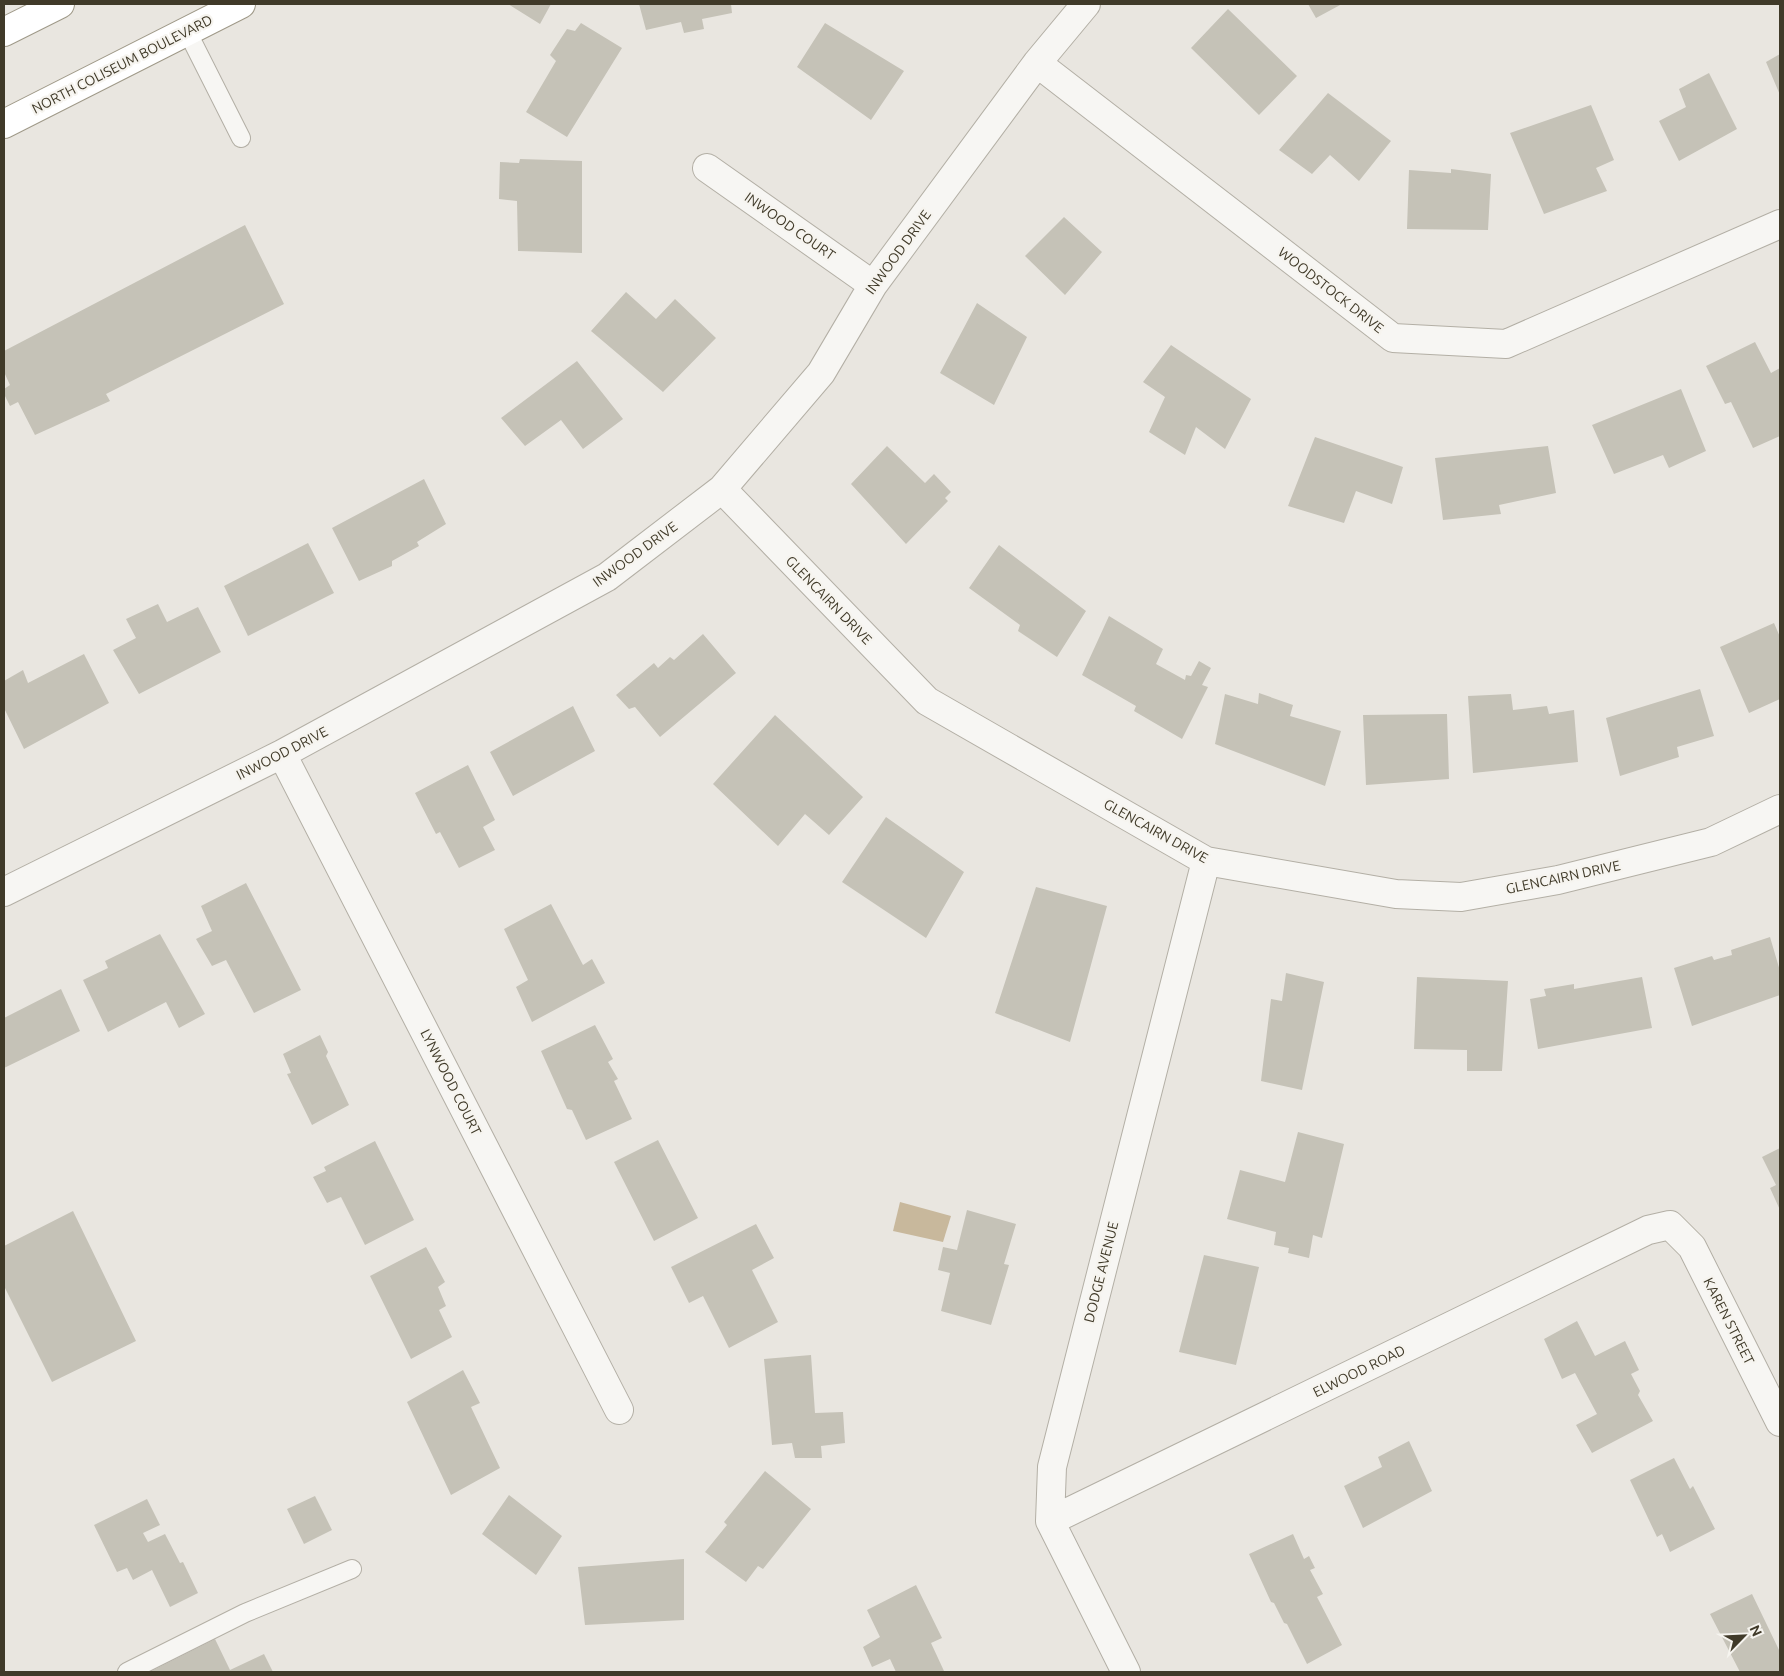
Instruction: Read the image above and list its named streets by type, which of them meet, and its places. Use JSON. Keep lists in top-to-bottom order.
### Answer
{
  "streets": {
    "highway": ["NORTH COLISEUM BOULEVARD"],
    "street": [
      "INWOOD COURT",
      "INWOOD DRIVE",
      "WOODSTOCK DRIVE",
      "GLENCAIRN DRIVE",
      "LYNWOOD COURT",
      "DODGE AVENUE",
      "KAREN STREET",
      "ELWOOD ROAD"
    ]
  },
  "crossings": [
    ["INWOOD COURT", "INWOOD DRIVE"],
    ["INWOOD DRIVE", "WOODSTOCK DRIVE"],
    ["INWOOD DRIVE", "GLENCAIRN DRIVE"],
    ["INWOOD DRIVE", "LYNWOOD COURT"],
    ["GLENCAIRN DRIVE", "DODGE AVENUE"],
    ["DODGE AVENUE", "ELWOOD ROAD"],
    ["KAREN STREET", "ELWOOD ROAD"]
  ],
  "north": "top right"
}
